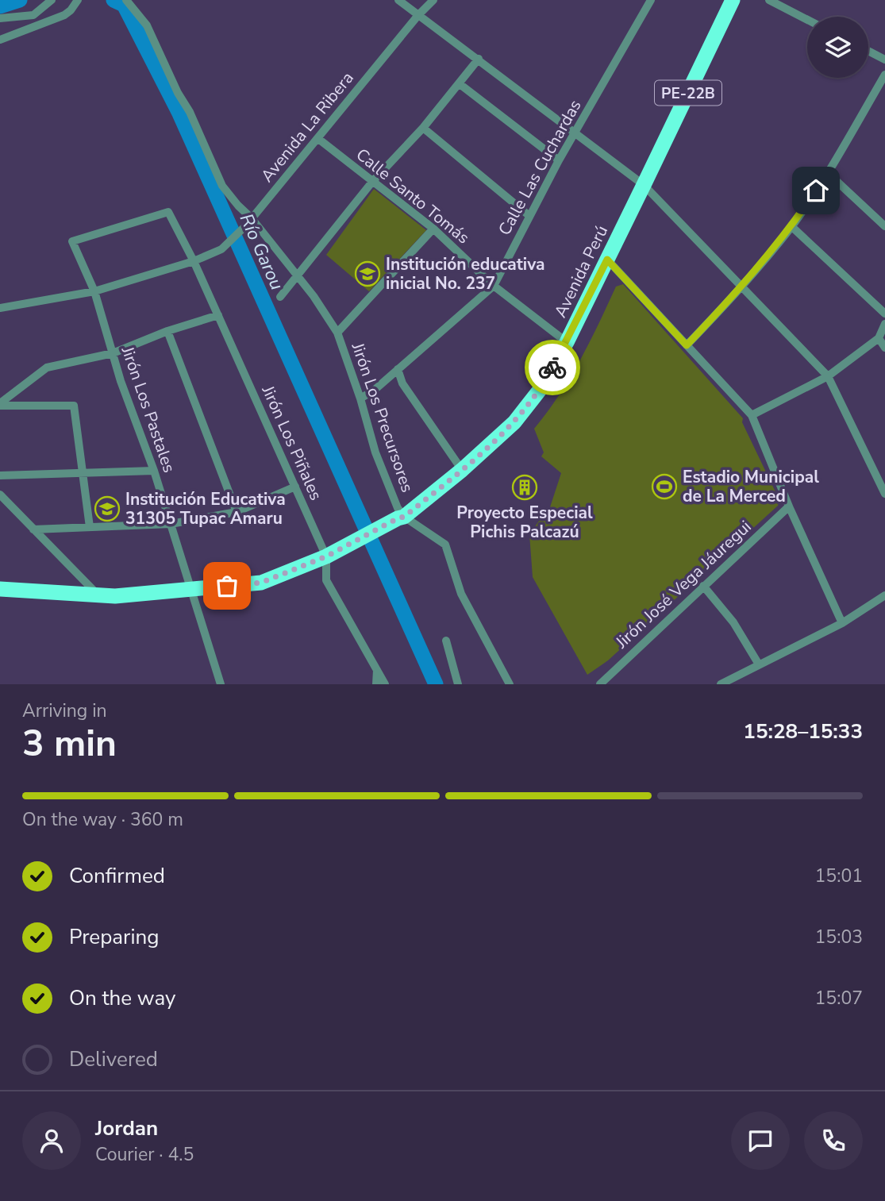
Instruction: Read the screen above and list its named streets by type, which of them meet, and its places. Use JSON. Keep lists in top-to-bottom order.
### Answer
{
  "streets": {
    "highway": ["PE-22B", "Avenida Perú"],
    "street": [
      "Avenida La Ribera",
      "Calle Las Cuchardas",
      "Calle Santo Tomás",
      "Jirón Los Pastales",
      "Jirón Los Precursores",
      "Jirón Los Piñales",
      "Jirón José Vega Jáuregui"
    ]
  },
  "crossings": [
    ["PE-22B", "Avenida Perú"],
    ["PE-22B", "Jirón Los Pastales"],
    ["PE-22B", "Jirón Los Piñales"],
    ["Avenida La Ribera", "Calle Santo Tomás"],
    ["Avenida La Ribera", "Jirón Los Pastales"],
    ["Avenida La Ribera", "Jirón Los Precursores"],
    ["Avenida La Ribera", "Jirón Los Piñales"],
    ["Calle Las Cuchardas", "Calle Santo Tomás"],
    ["Calle Las Cuchardas", "Jirón Los Precursores"],
    ["Calle Santo Tomás", "Avenida Perú"],
    ["Avenida Perú", "Jirón Los Precursores"],
    ["Avenida Perú", "Jirón Los Piñales"],
    ["Jirón Los Pastales", "Jirón Los Piñales"]
  ],
  "water": ["Río Garou"],
  "places": {
    "school or university": ["Institución educativa inicial No. 237", "Institución Educativa 31305 Tupac Amaru"],
    "sports": ["Estadio Municipal de La Merced"],
    "building": ["Proyecto Especial Pichis Palcazú"]
  },
  "page": {
    "heading": ["3 min", "Arriving in", "15:28–15:33"],
    "panel": ["Jordan", "Courier · 4.5"],
    "bar": "On the way · 360 m",
    "list": [
      ["Confirmed", "15:01"],
      ["Preparing", "15:03"],
      ["On the way", "15:07"],
      "Delivered"
    ]
  }
}
